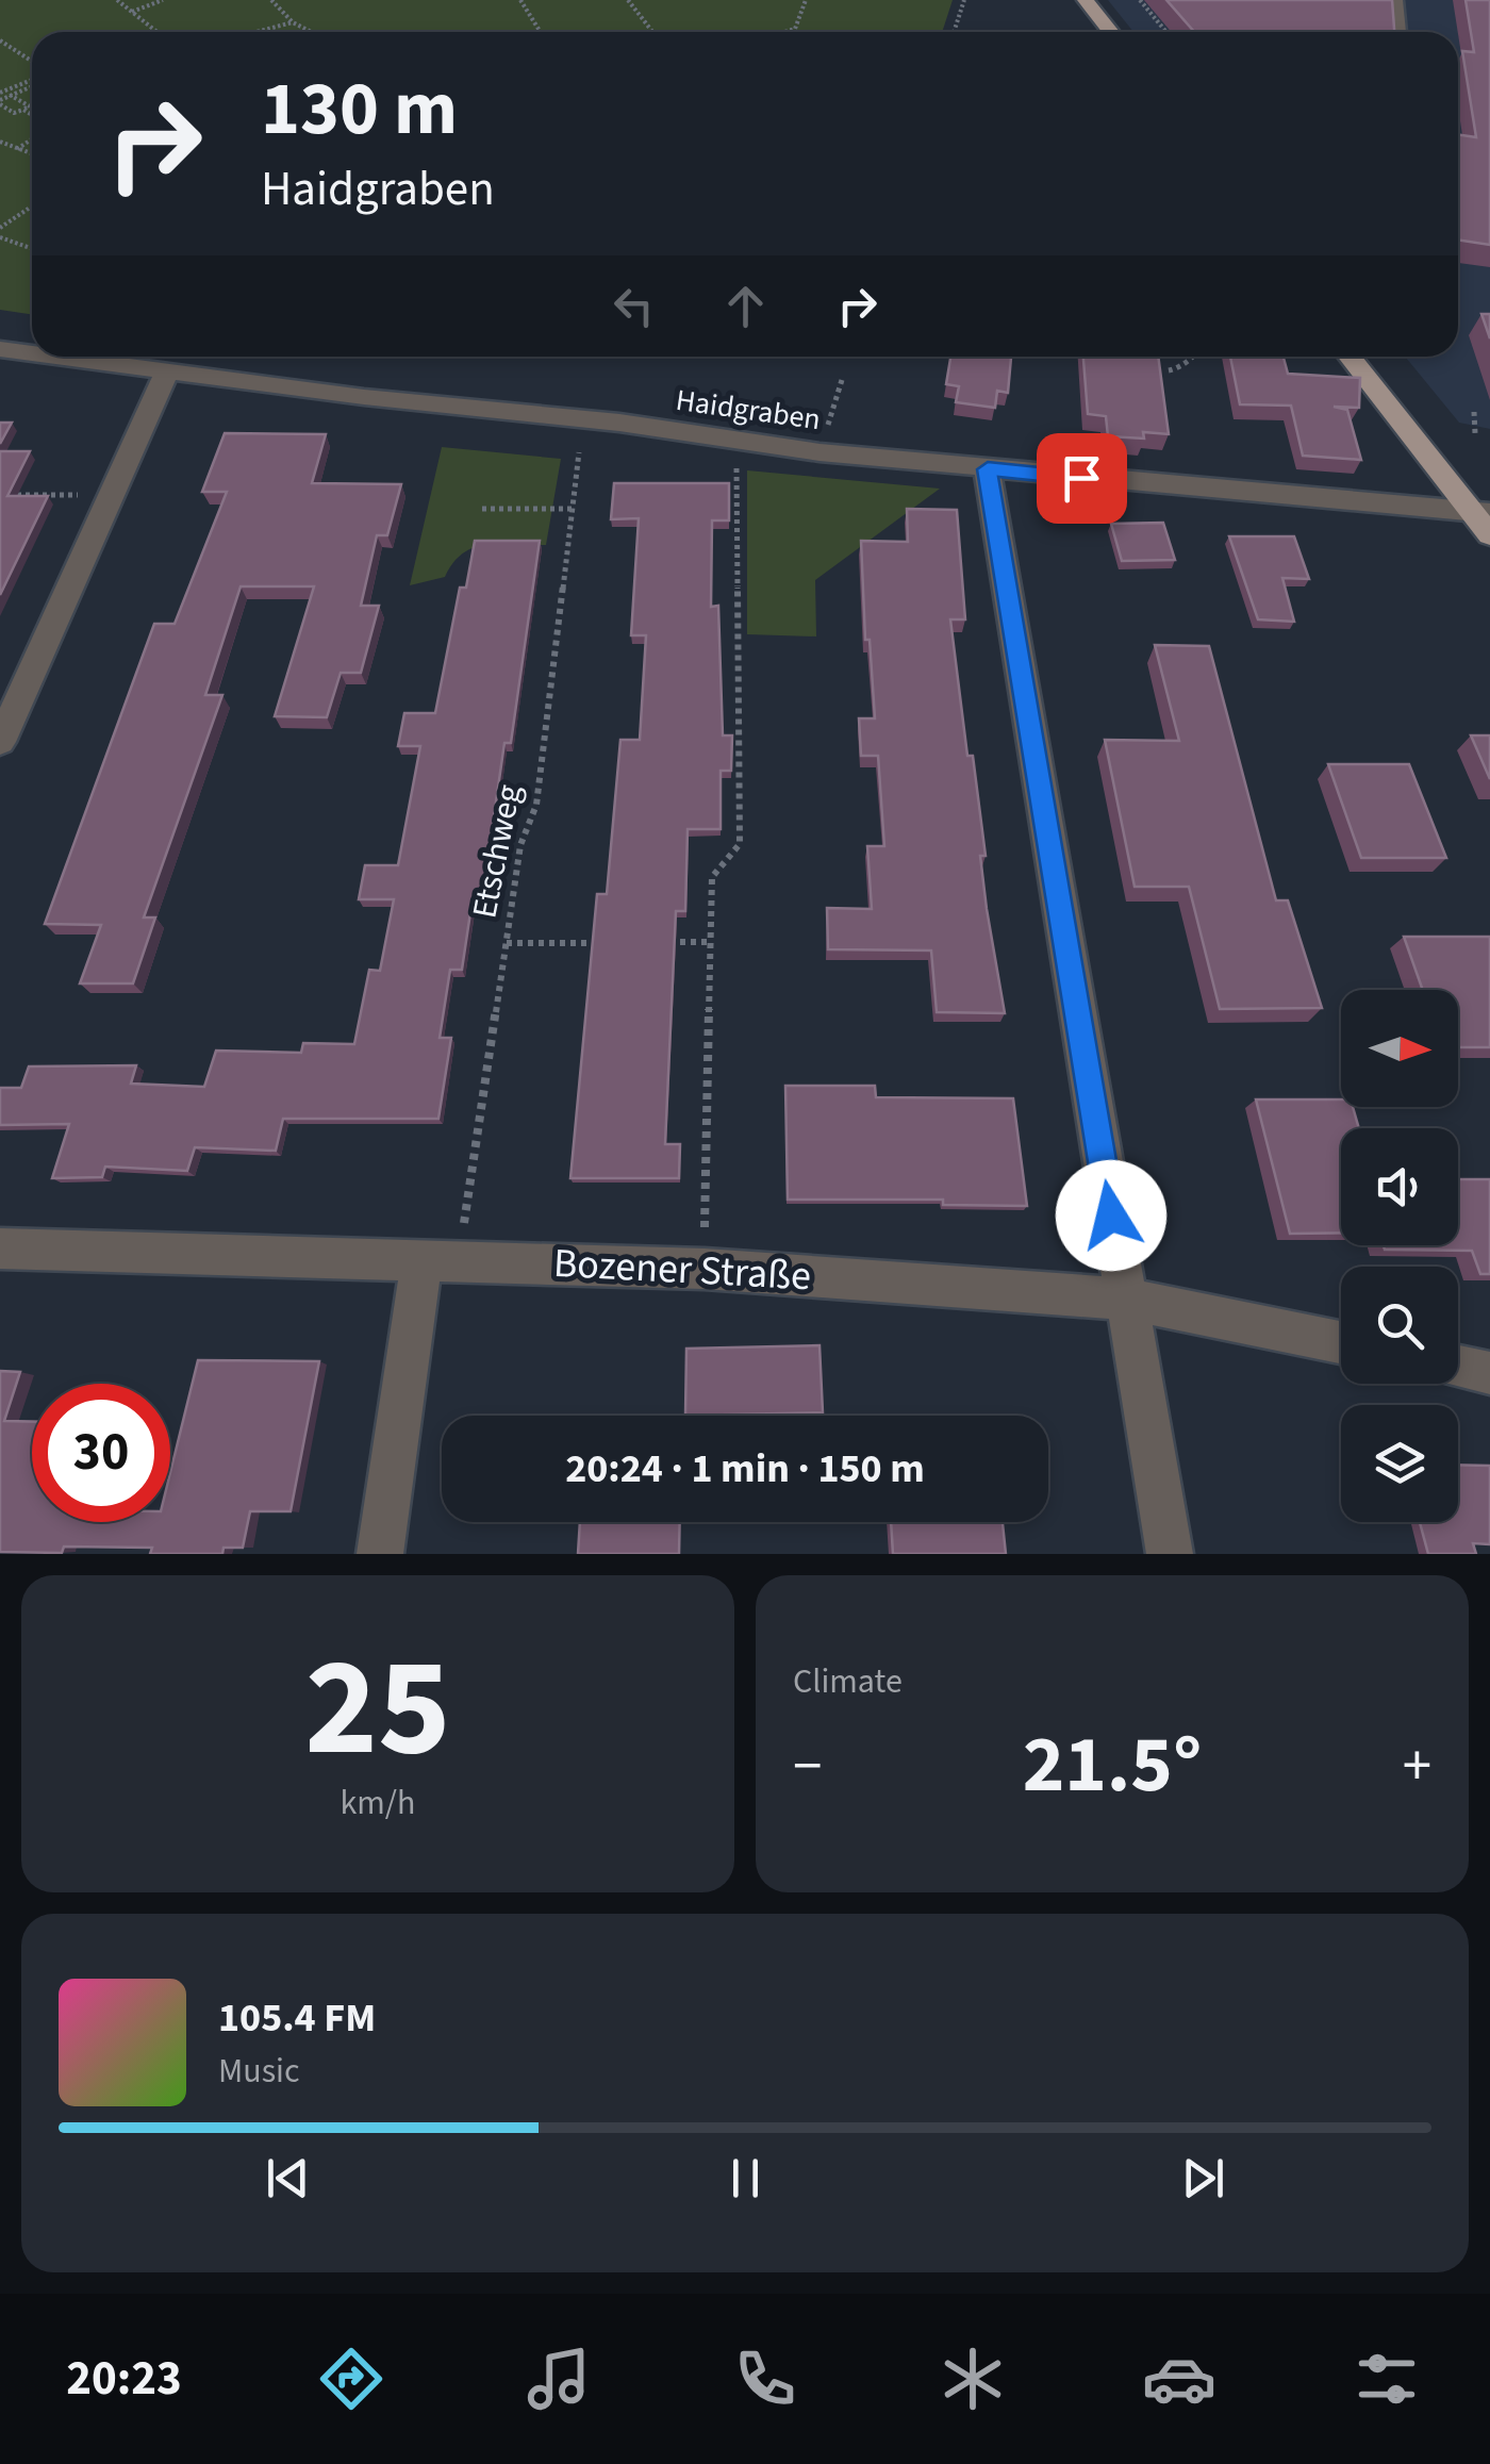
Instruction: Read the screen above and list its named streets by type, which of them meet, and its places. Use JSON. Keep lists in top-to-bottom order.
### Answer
{
  "streets": {
    "street": ["Haidgraben", "Bozener Straße"],
    "path": ["Etschweg"]
  },
  "crossings": [
    ["Etschweg", "Bozener Straße"]
  ],
  "north": "right",
  "page": {
    "turn": ["130 m", "Haidgraben"],
    "limit": "30",
    "trip": "20:24 · 1 min · 150 m",
    "tile": [
      ["25", "km/h"],
      "Climate"
    ],
    "heat": ["−", "21.5°", "+"],
    "song": ["105.4 FM", "Music"],
    "tabs": "20:23"
  }
}
